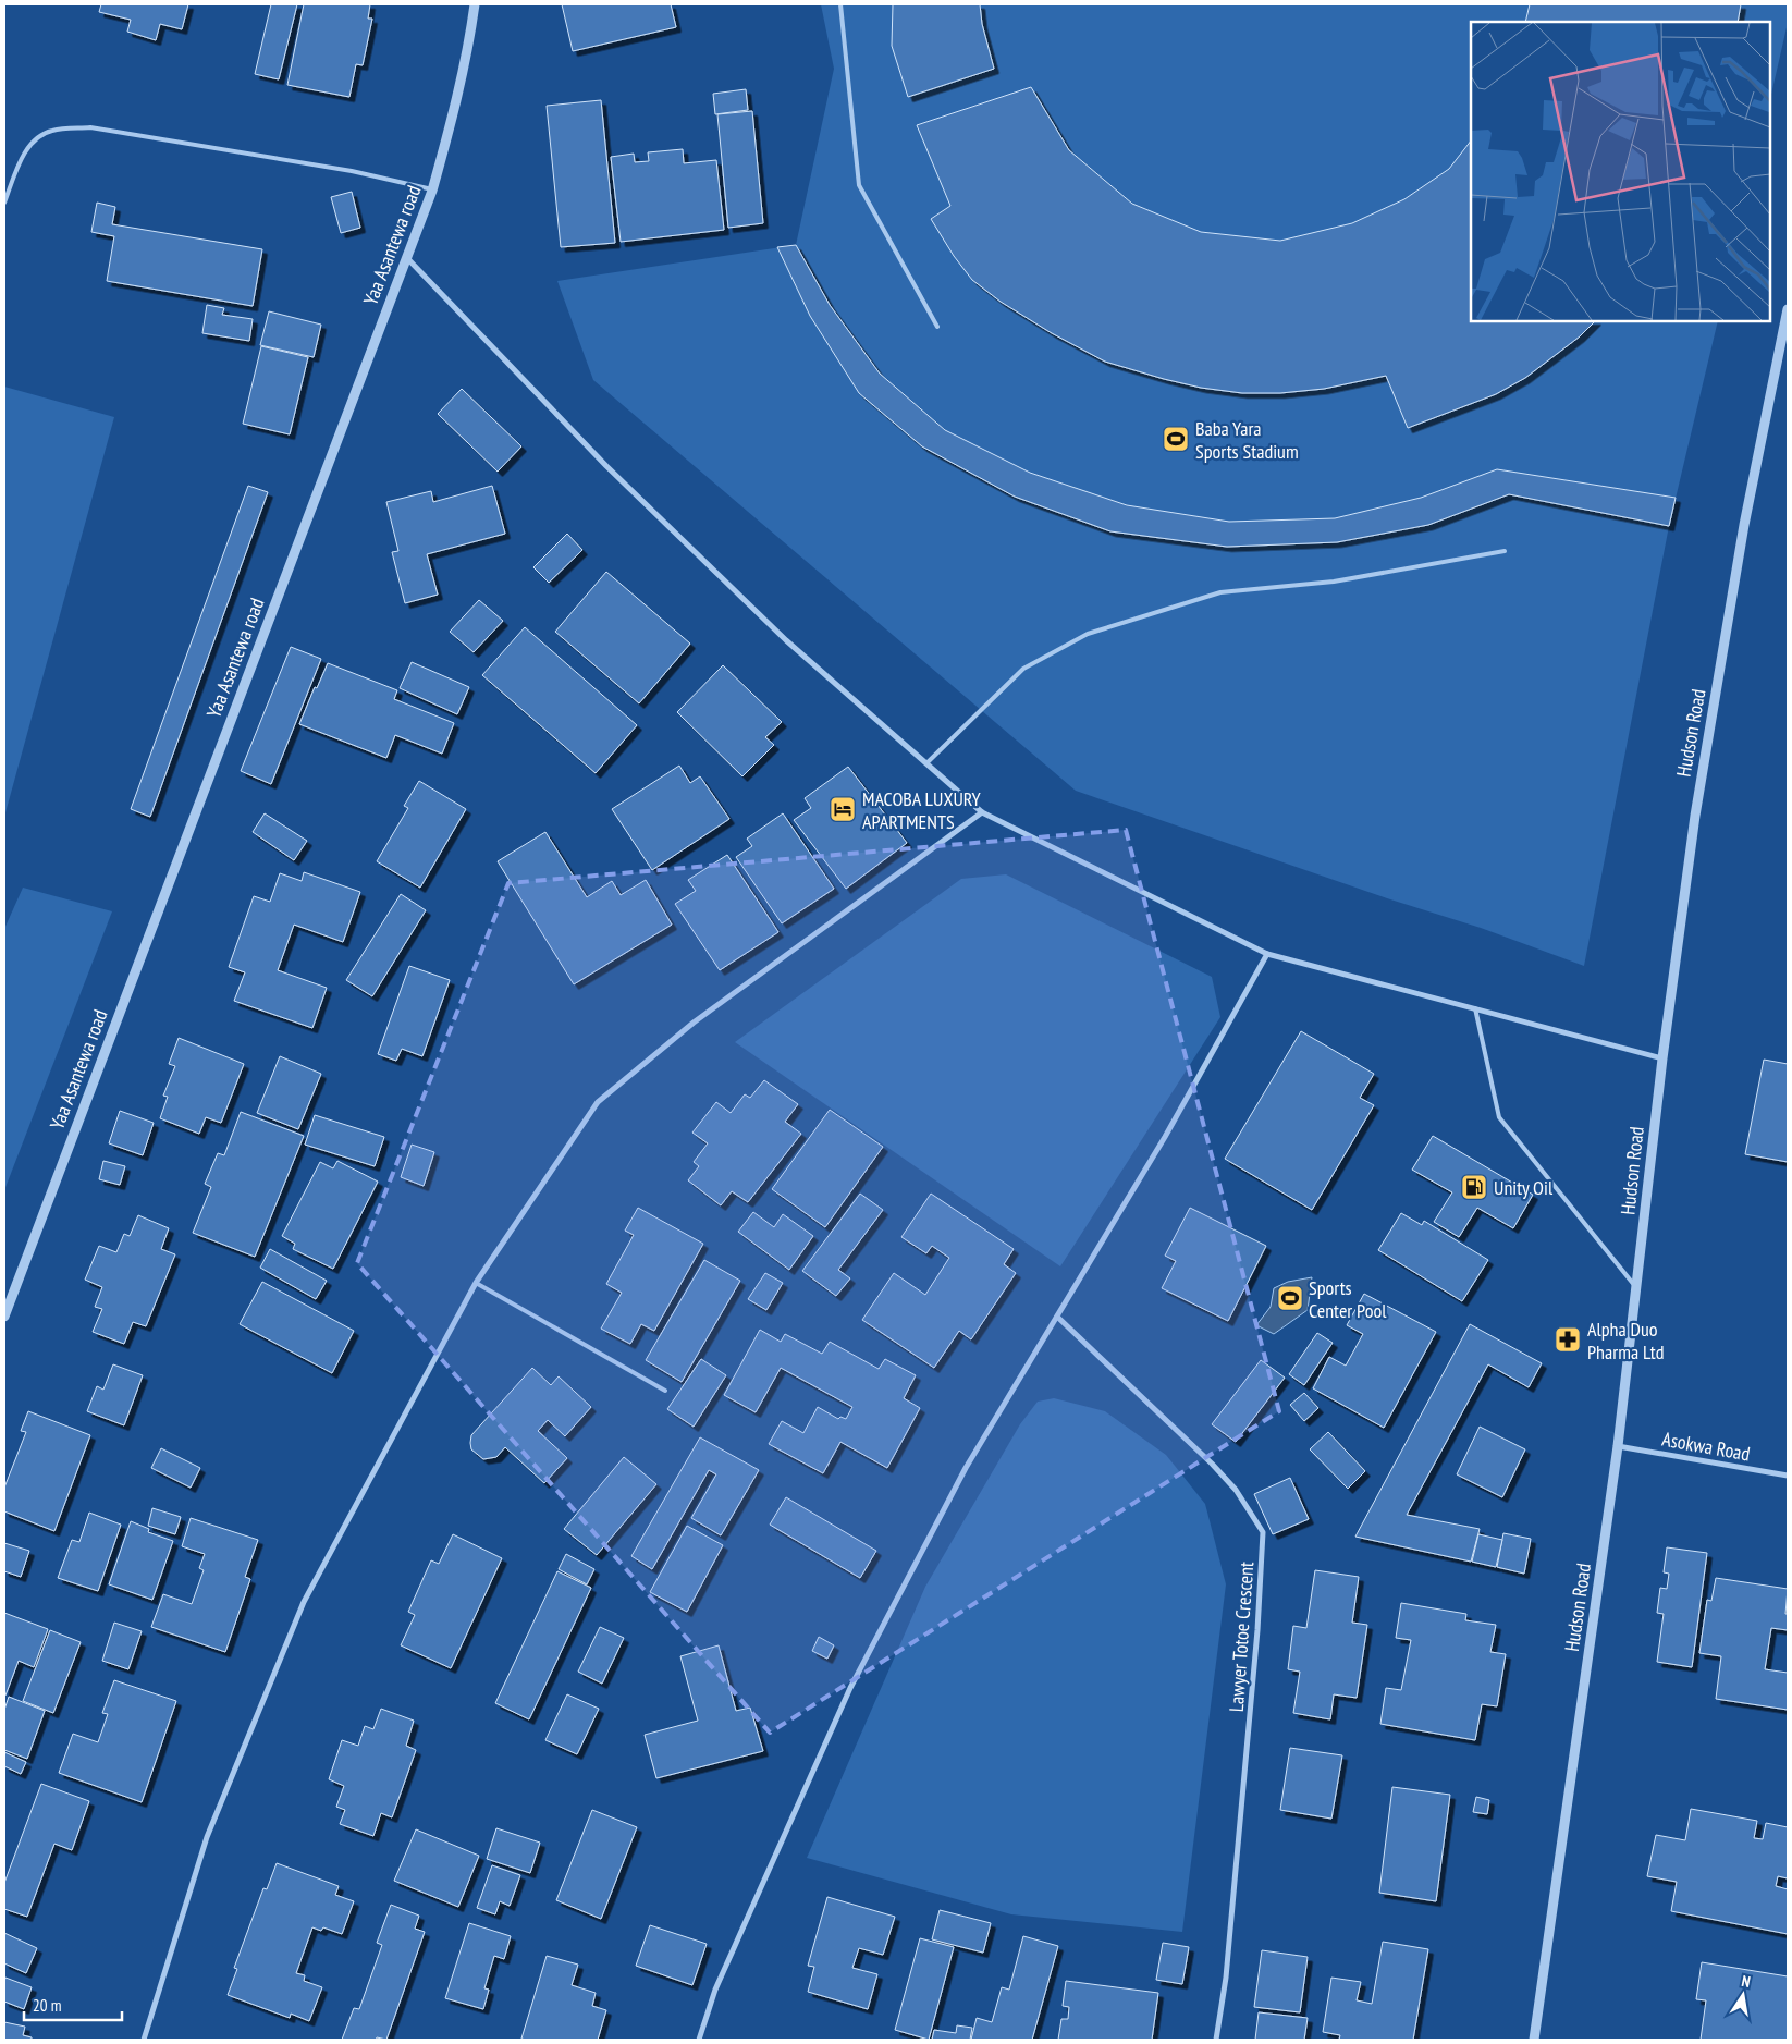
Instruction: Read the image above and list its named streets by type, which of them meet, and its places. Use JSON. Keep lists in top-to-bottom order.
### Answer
{
  "streets": {
    "street": [
      "Yaa Asantewa road",
      "Hudson Road",
      "Asokwa Road",
      "Lawyer Totoe Crescent"
    ]
  },
  "crossings": [
    ["Hudson Road", "Asokwa Road"]
  ],
  "places": {
    "sports": ["Baba Yara Sports Stadium", "Sports Center Pool"],
    "hotel": ["MACOBA LUXURY APARTMENTS"],
    "fuel station": ["Unity Oil"],
    "pharmacy": ["Alpha Duo Pharma Ltd"]
  },
  "scale_bar": "20 m",
  "north": "top"
}
